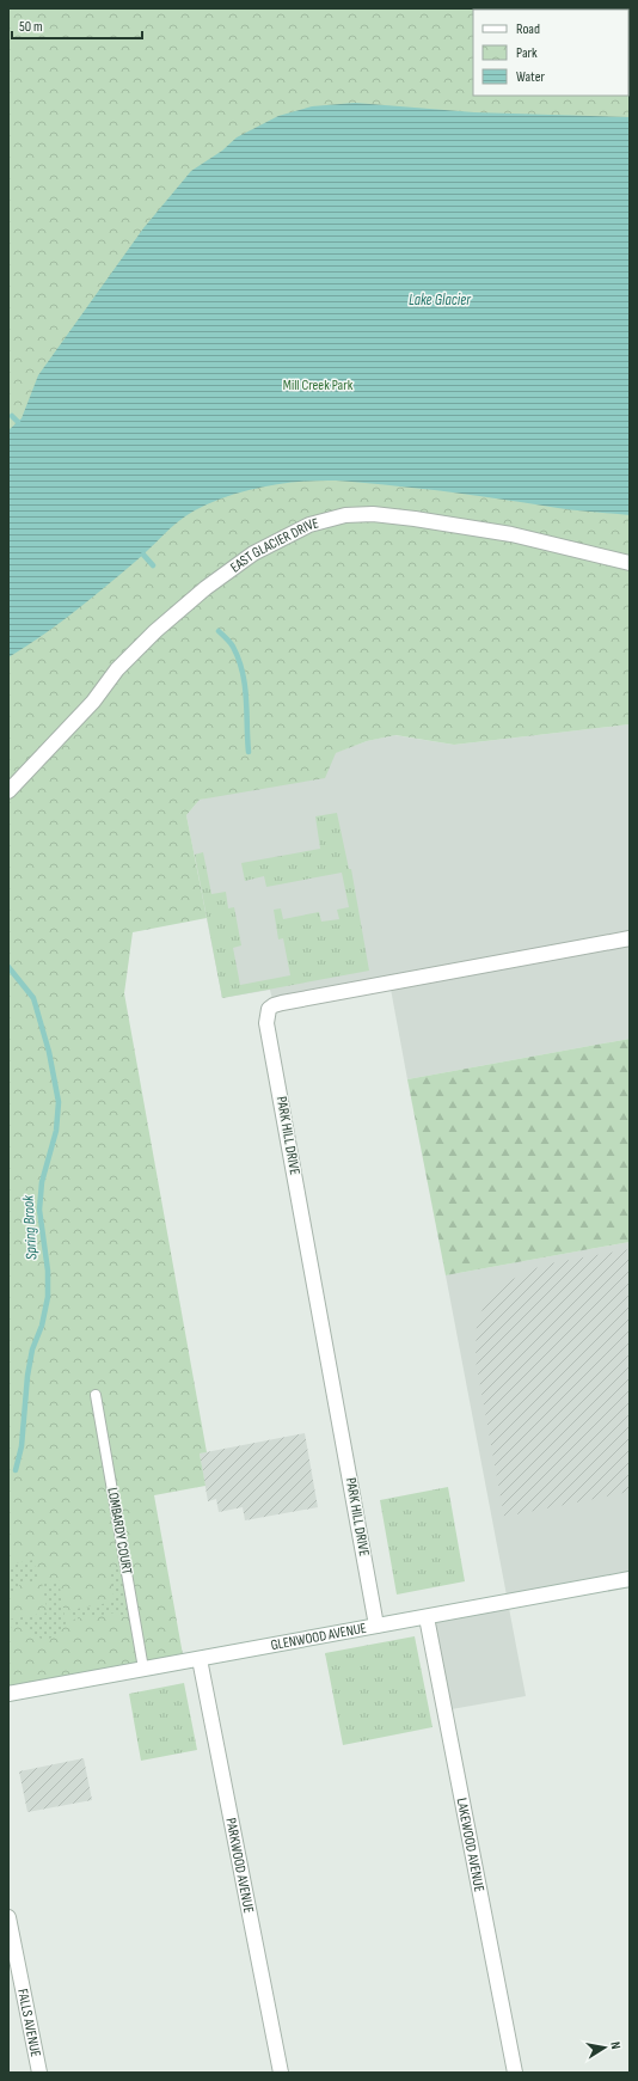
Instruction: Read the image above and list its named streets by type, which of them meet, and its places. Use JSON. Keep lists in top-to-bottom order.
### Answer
{
  "streets": {
    "street": [
      "EAST GLACIER DRIVE",
      "PARK HILL DRIVE",
      "GLENWOOD AVENUE",
      "LAKEWOOD AVENUE",
      "PARKWOOD AVENUE",
      "FALLS AVENUE"
    ],
    "lane": ["LOMBARDY COURT"]
  },
  "crossings": [
    ["PARK HILL DRIVE", "GLENWOOD AVENUE"],
    ["LOMBARDY COURT", "GLENWOOD AVENUE"],
    ["GLENWOOD AVENUE", "LAKEWOOD AVENUE"],
    ["GLENWOOD AVENUE", "PARKWOOD AVENUE"]
  ],
  "water": ["Lake Glacier", "Spring Brook"],
  "parks": ["Mill Creek Park"],
  "legend": ["Road", "Park", "Water"],
  "scale_bar": "50 m",
  "north": "right"
}
